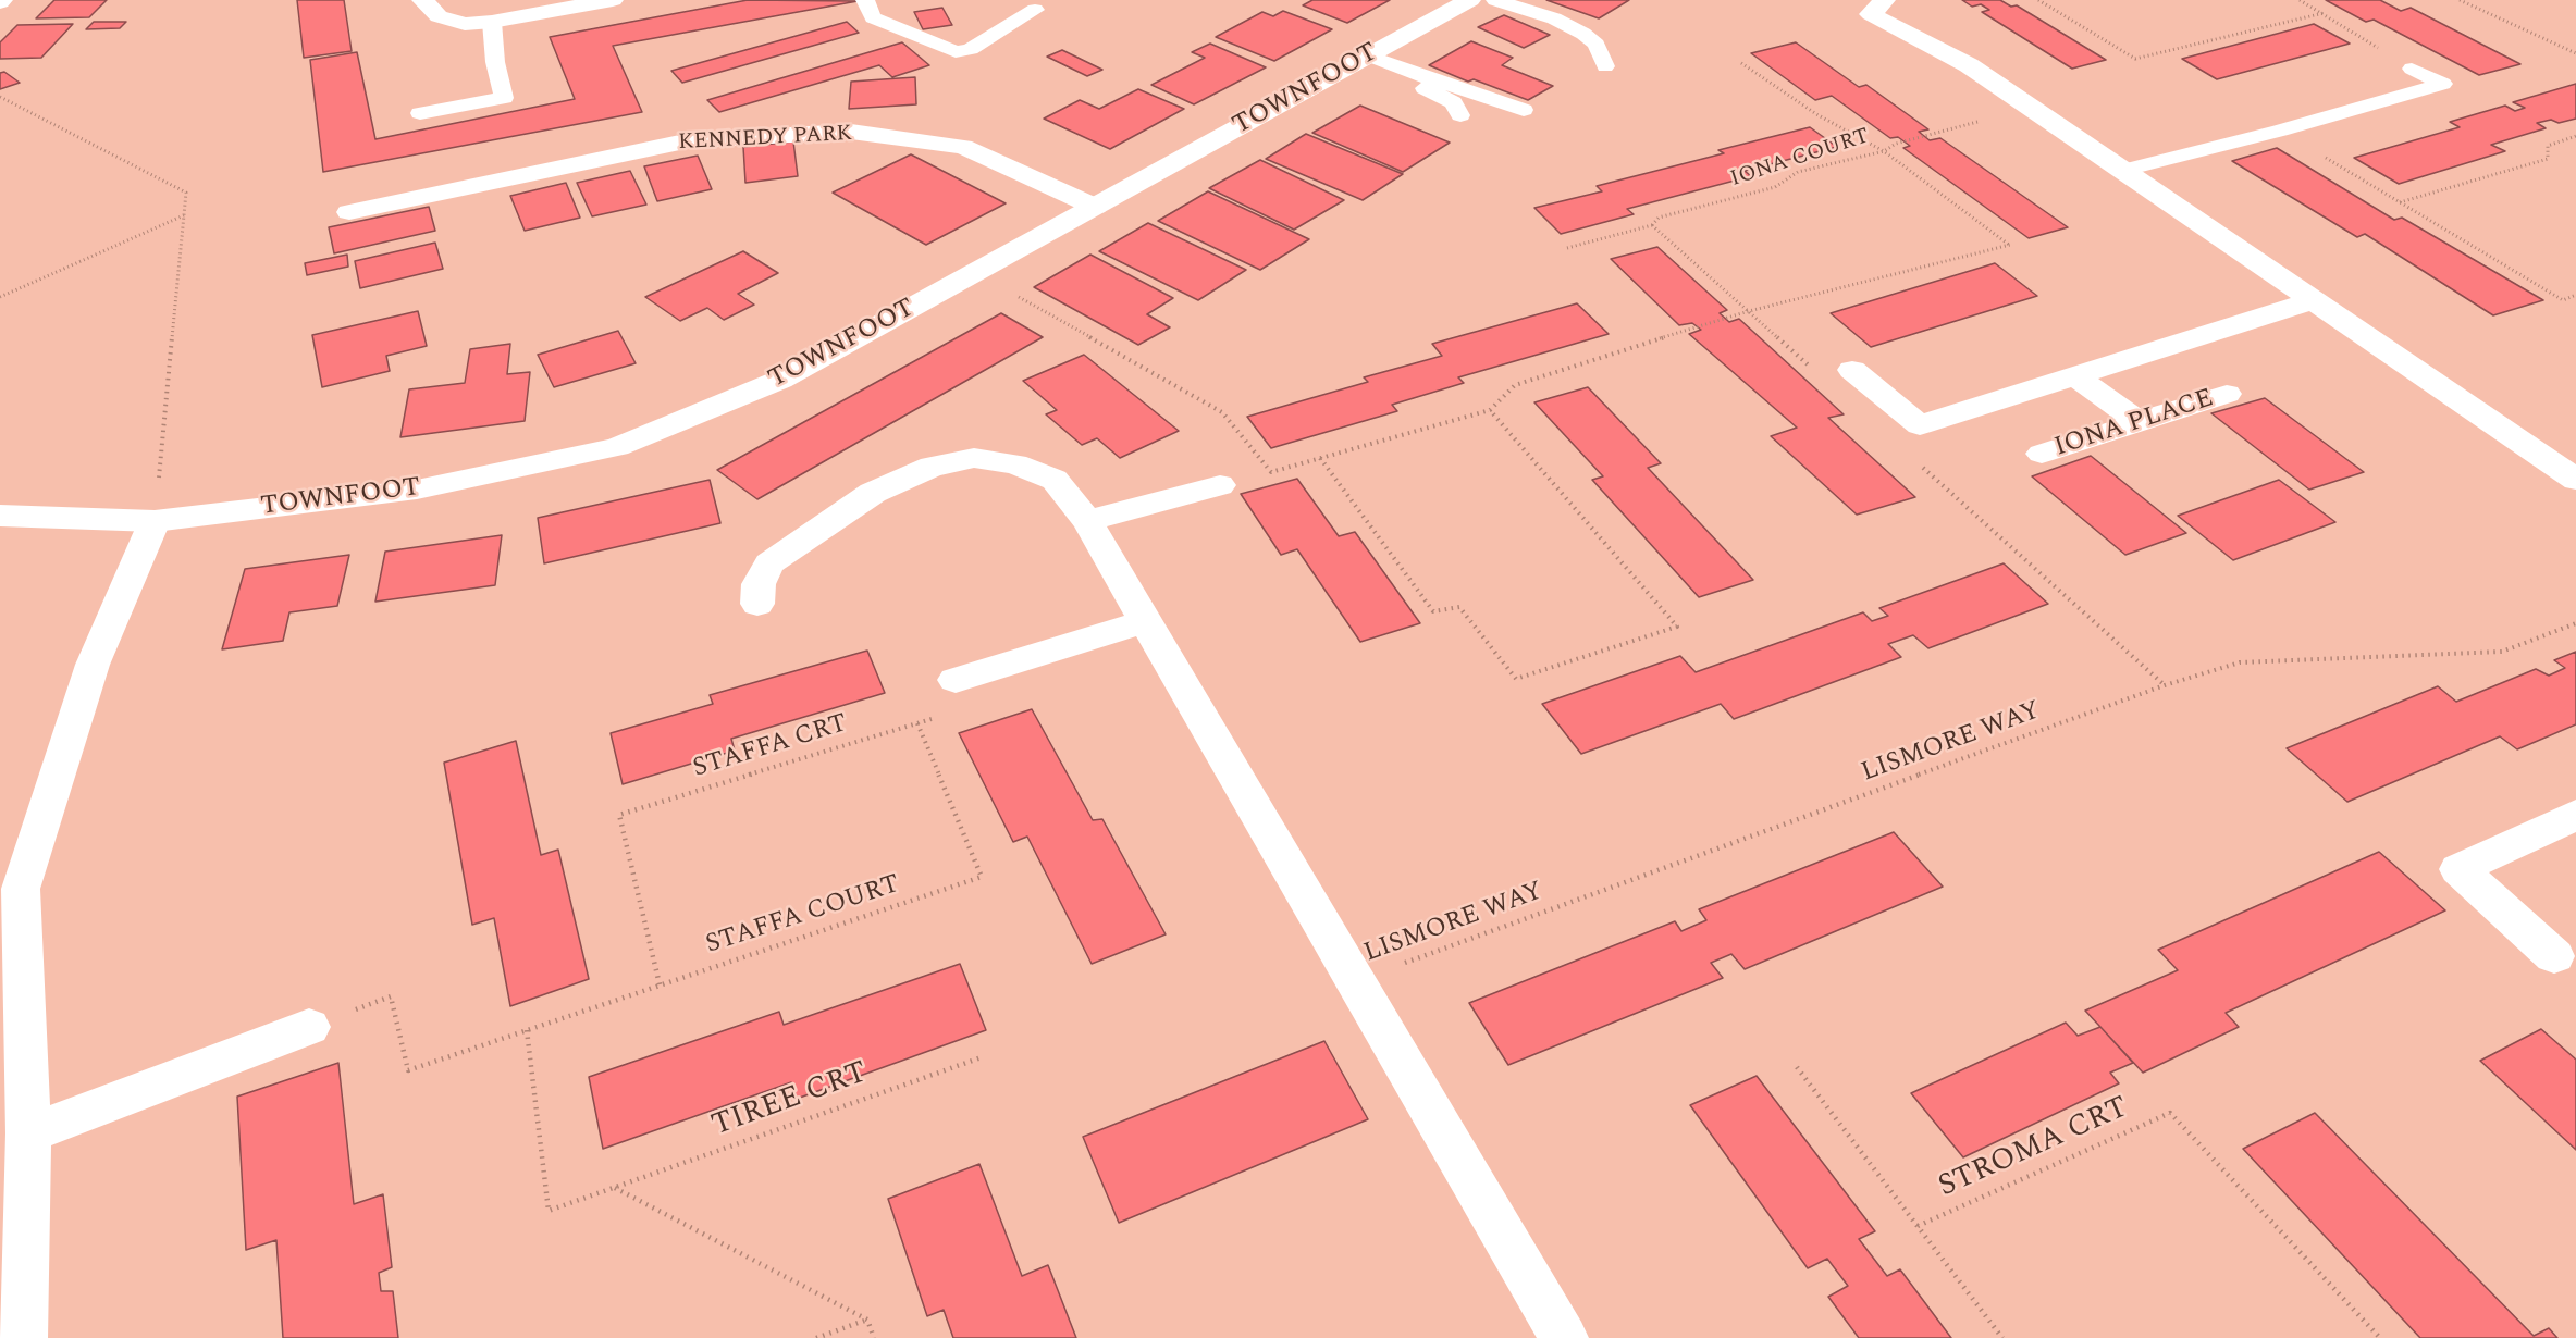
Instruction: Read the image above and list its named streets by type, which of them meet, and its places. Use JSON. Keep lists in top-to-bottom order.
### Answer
{
  "streets": {
    "street": ["TOWNFOOT", "KENNEDY PARK", "IONA PLACE"],
    "path": [
      "IONA COURT",
      "LISMORE WAY",
      "STAFFA CRT",
      "STAFFA COURT",
      "TIREE CRT",
      "STROMA CRT"
    ]
  },
  "crossings": [
    ["TOWNFOOT", "KENNEDY PARK"],
    ["STAFFA CRT", "STAFFA COURT"],
    ["STAFFA COURT", "TIREE CRT"]
  ]
}
